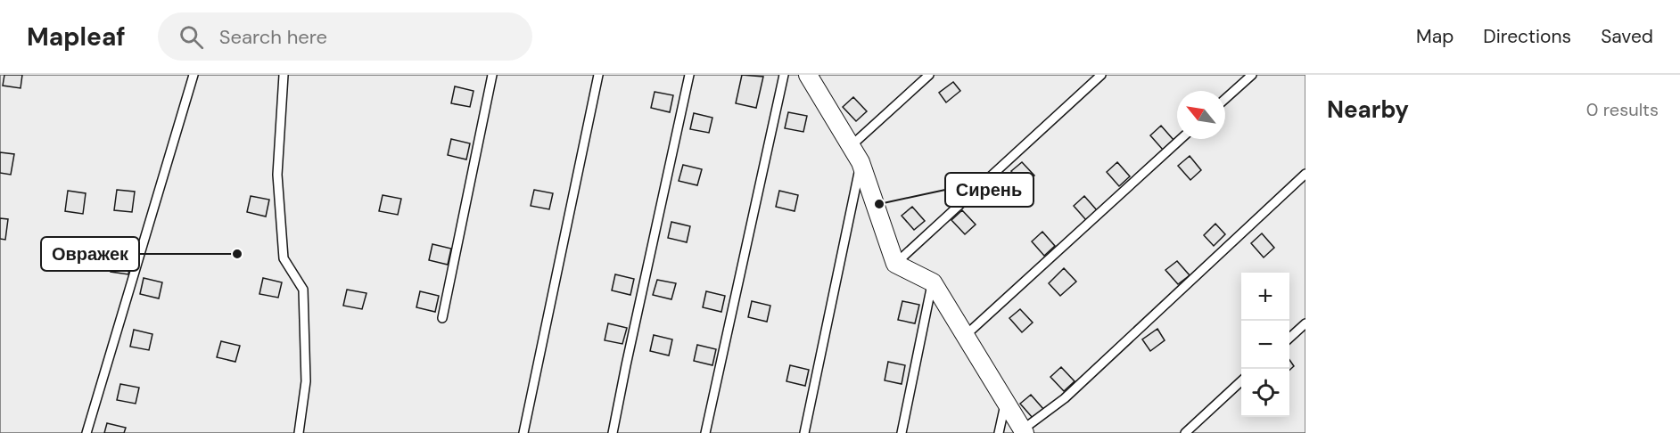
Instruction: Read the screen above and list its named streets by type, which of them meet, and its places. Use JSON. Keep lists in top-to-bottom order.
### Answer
{
  "places": ["Сирень", "Овражек"],
  "north": "top left",
  "page": {
    "header": "Mapleaf",
    "search": "Search here",
    "nav": ["Map", "Directions", "Saved"],
    "heading": ["Nearby", "0 results"],
    "map_buttons": ["+", "−"]
  }
}
